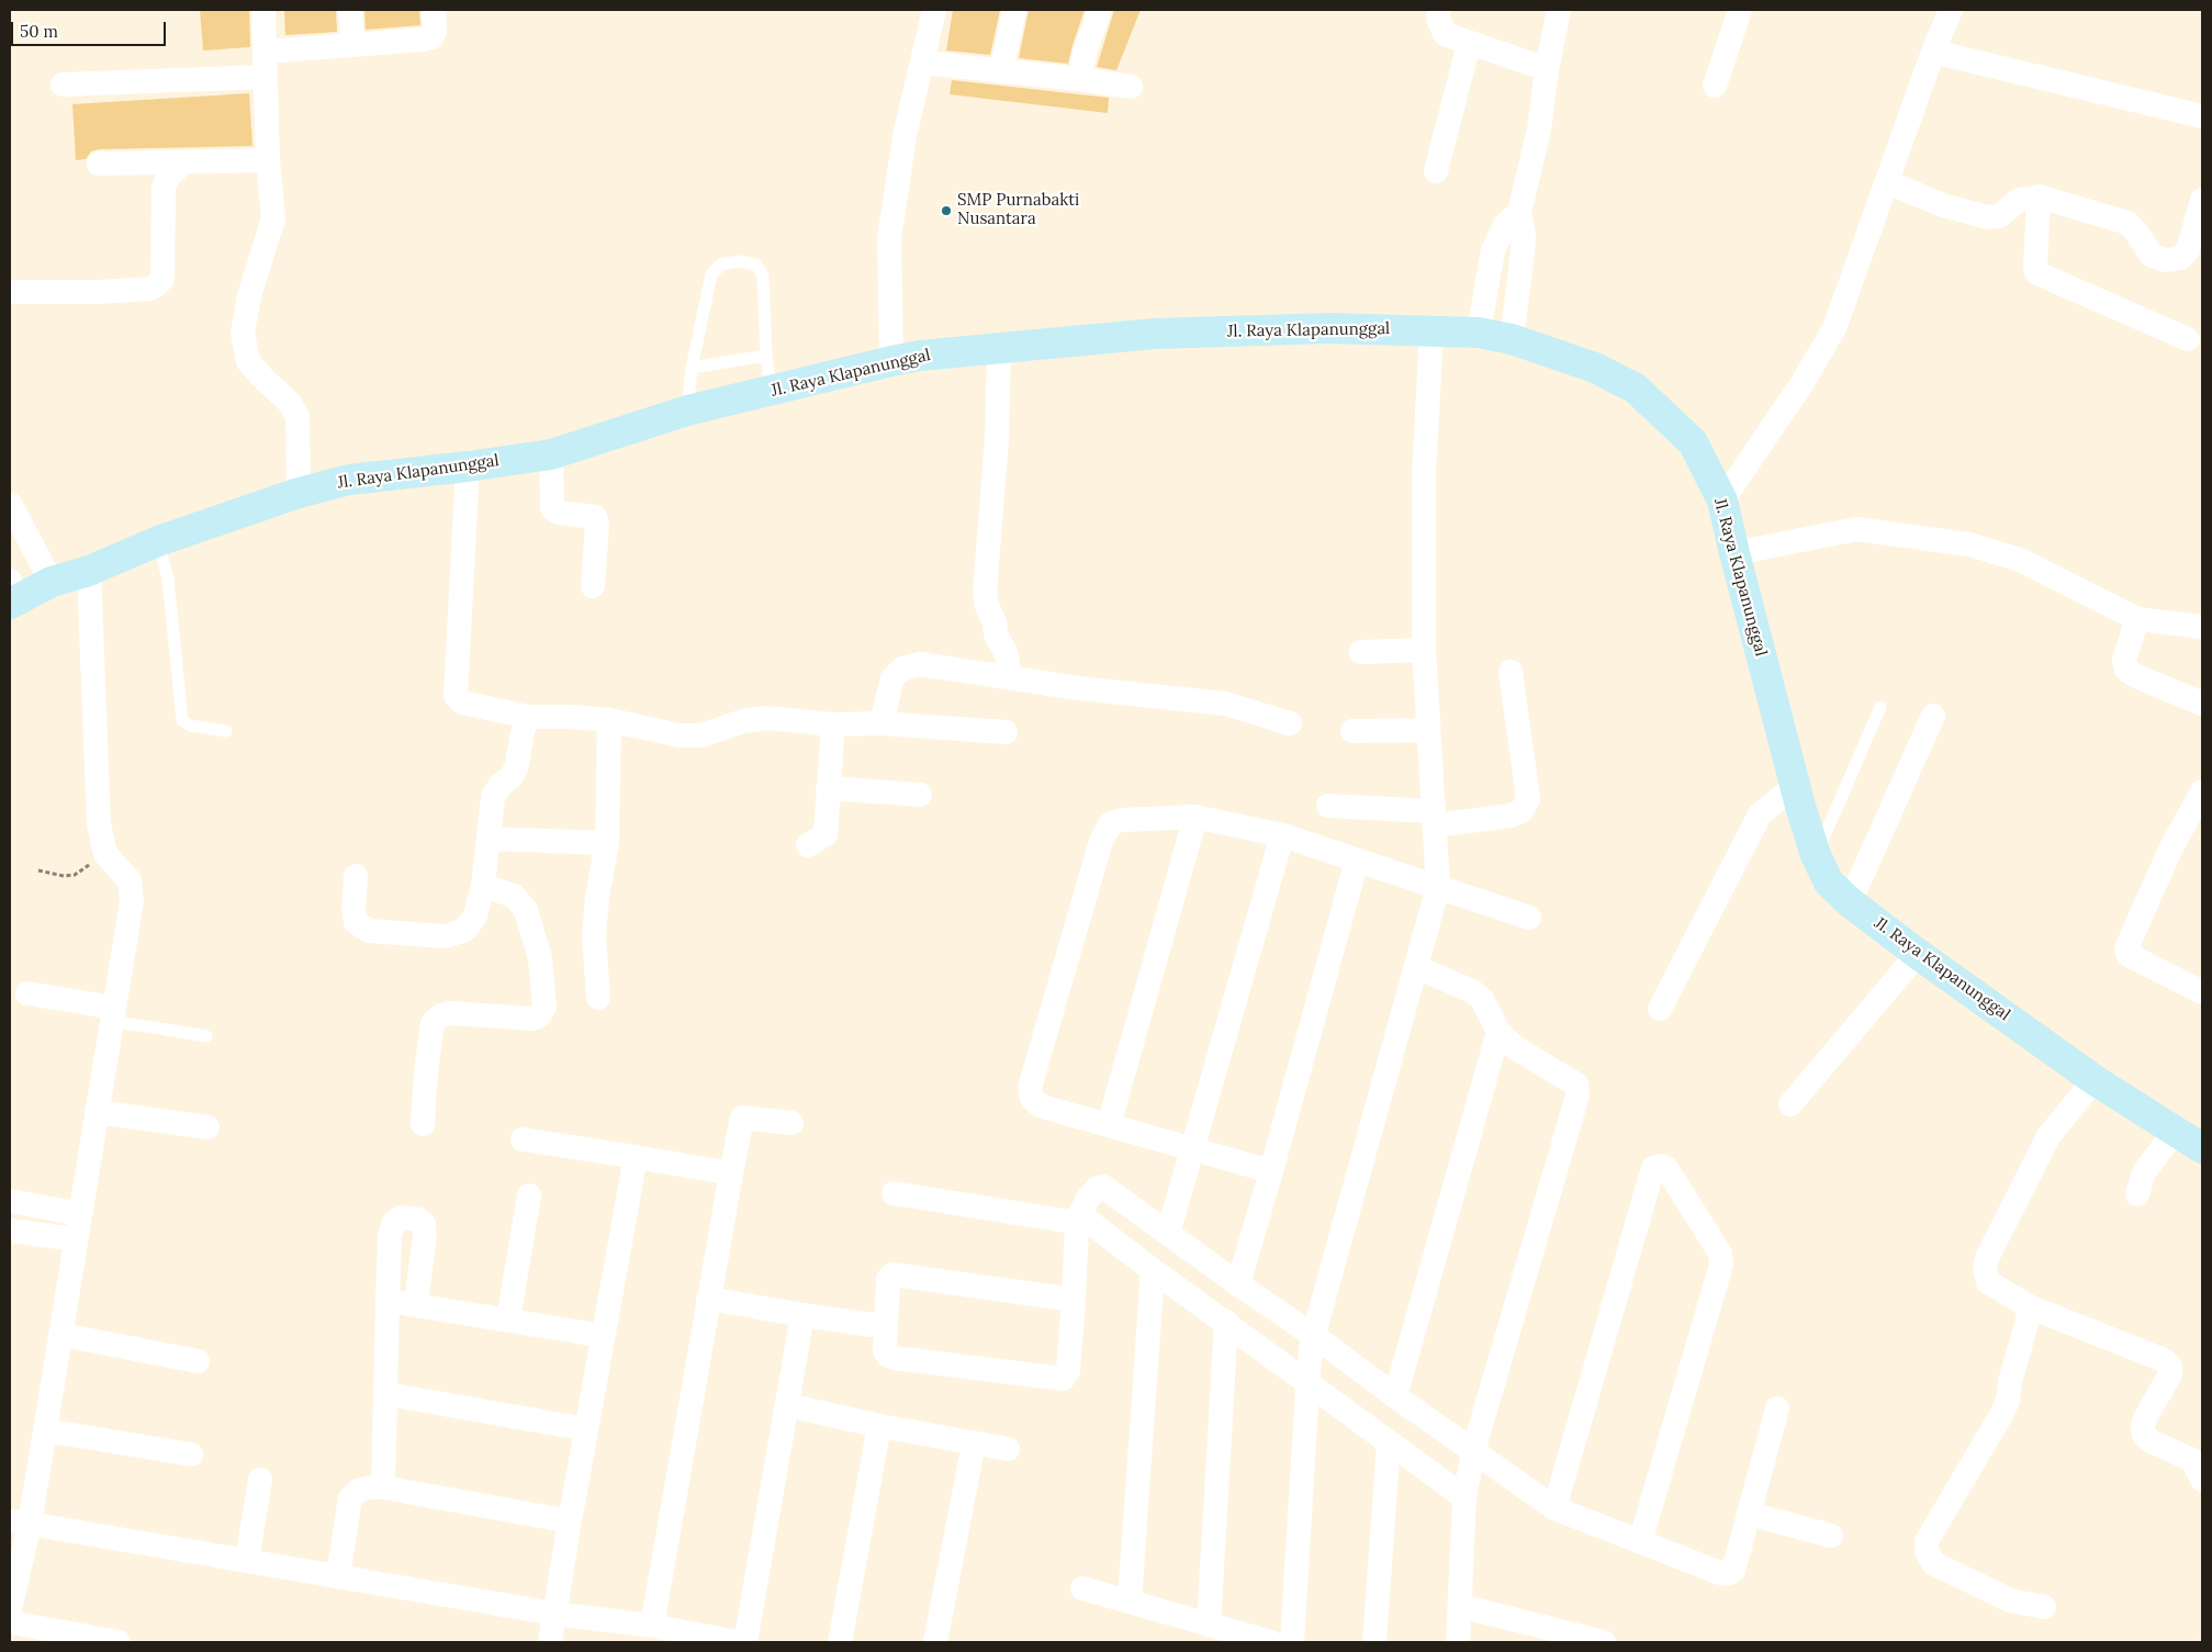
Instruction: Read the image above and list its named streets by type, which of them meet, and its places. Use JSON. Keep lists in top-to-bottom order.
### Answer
{
  "streets": {
    "street": ["Jl. Raya Klapanunggal"]
  },
  "places": ["SMP Purnabakti Nusantara"],
  "scale_bar": "50 m"
}
